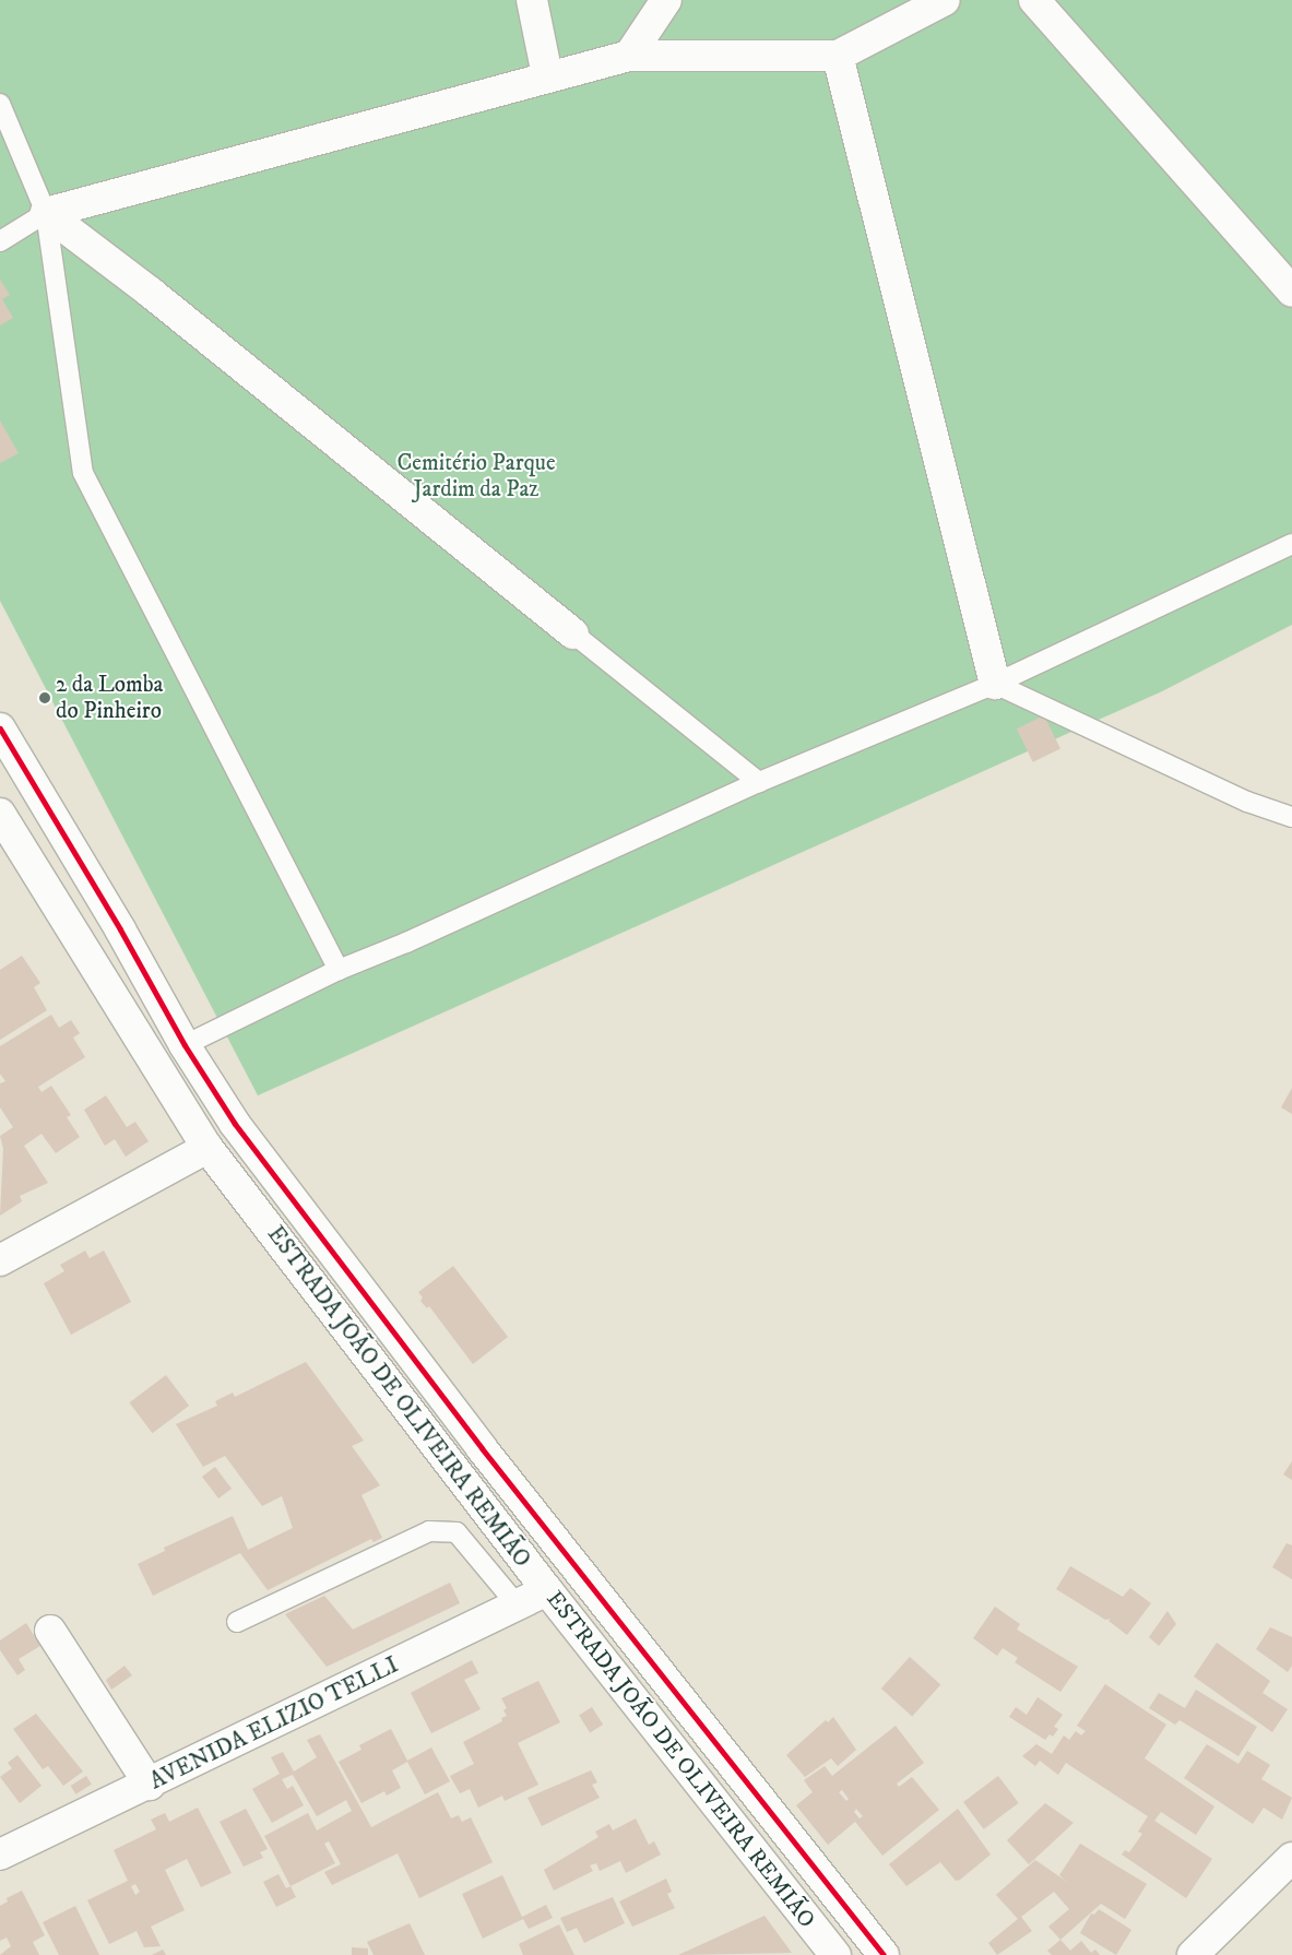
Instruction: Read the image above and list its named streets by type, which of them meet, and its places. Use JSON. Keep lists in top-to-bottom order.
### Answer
{
  "streets": {
    "street": ["ESTRADA JOÃO DE OLIVEIRA REMIÃO", "AVENIDA ELIZIO TELLI"]
  },
  "crossings": [
    ["ESTRADA JOÃO DE OLIVEIRA REMIÃO", "AVENIDA ELIZIO TELLI"]
  ],
  "parks": ["Cemitério Parque Jardim da Paz"],
  "places": ["2 da Lomba do Pinheiro"]
}
